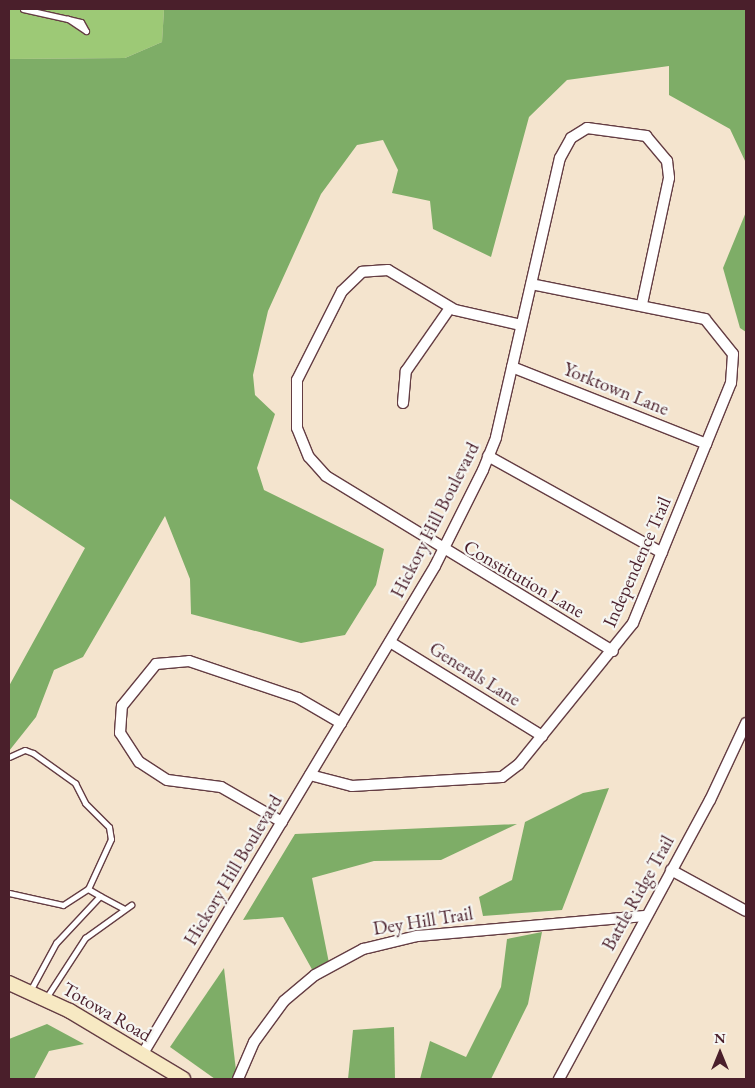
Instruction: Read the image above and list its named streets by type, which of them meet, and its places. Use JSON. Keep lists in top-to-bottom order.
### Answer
{
  "streets": {
    "main road": ["Totowa Road"],
    "street": [
      "Yorktown Lane",
      "Hickory Hill Boulevard",
      "Independence Trail",
      "Constitution Lane",
      "Generals Lane",
      "Battle Ridge Trail",
      "Dey Hill Trail"
    ]
  },
  "crossings": [
    ["Yorktown Lane", "Hickory Hill Boulevard"],
    ["Yorktown Lane", "Independence Trail"],
    ["Hickory Hill Boulevard", "Independence Trail"],
    ["Hickory Hill Boulevard", "Constitution Lane"],
    ["Hickory Hill Boulevard", "Generals Lane"],
    ["Hickory Hill Boulevard", "Totowa Road"],
    ["Independence Trail", "Constitution Lane"],
    ["Independence Trail", "Generals Lane"],
    ["Battle Ridge Trail", "Dey Hill Trail"]
  ],
  "north": "top"
}
